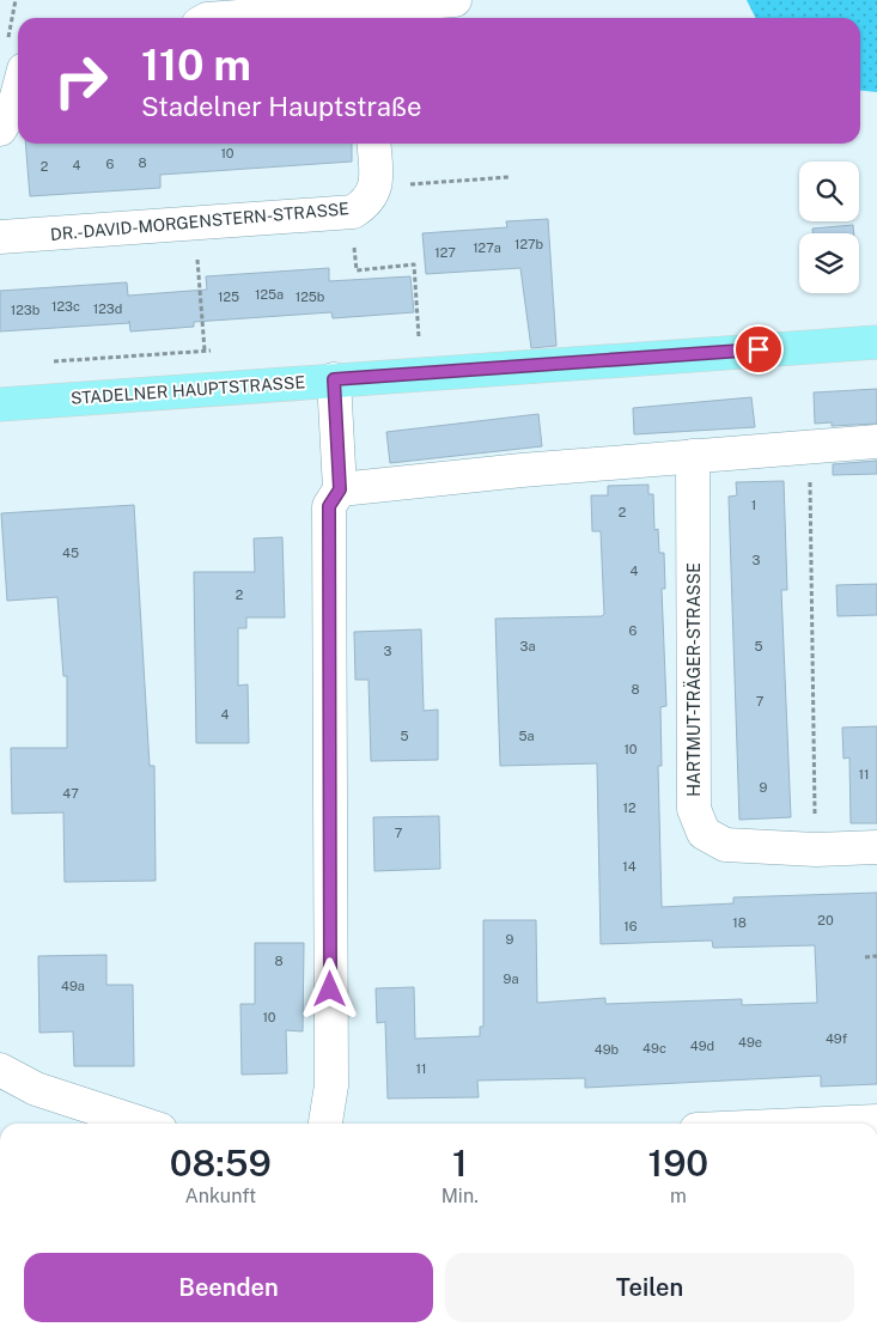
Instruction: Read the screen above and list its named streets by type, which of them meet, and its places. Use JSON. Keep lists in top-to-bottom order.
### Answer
{
  "streets": {
    "main road": ["STADELNER HAUPTSTRASSE"],
    "street": ["DR.-DAVID-MORGENSTERN-STRASSE", "HARTMUT-TRÄGER-STRASSE"]
  },
  "house_numbers": [
    "10",
    "8",
    "6",
    "4",
    "2",
    "127b",
    "127a",
    "127",
    "125a",
    "125",
    "125b",
    "123c",
    "123d",
    "123b",
    "1",
    "2",
    "45",
    "3",
    "4",
    "2",
    "6",
    "3a",
    "5",
    "3",
    "8",
    "7",
    "4",
    "5",
    "5a",
    "10",
    "11",
    "9",
    "47",
    "12",
    "7",
    "14",
    "20",
    "18",
    "16",
    "9",
    "8",
    "9a",
    "49a",
    "10",
    "49f",
    "49e",
    "49d",
    "49c",
    "49b",
    "11"
  ],
  "page": {
    "turn": ["110 m", "Stadelner Hauptstraße"],
    "eta": [
      "08:59",
      "Ankunft",
      "1",
      "Min.",
      "190",
      "m"
    ],
    "buttons": ["Beenden", "Teilen"]
  }
}
